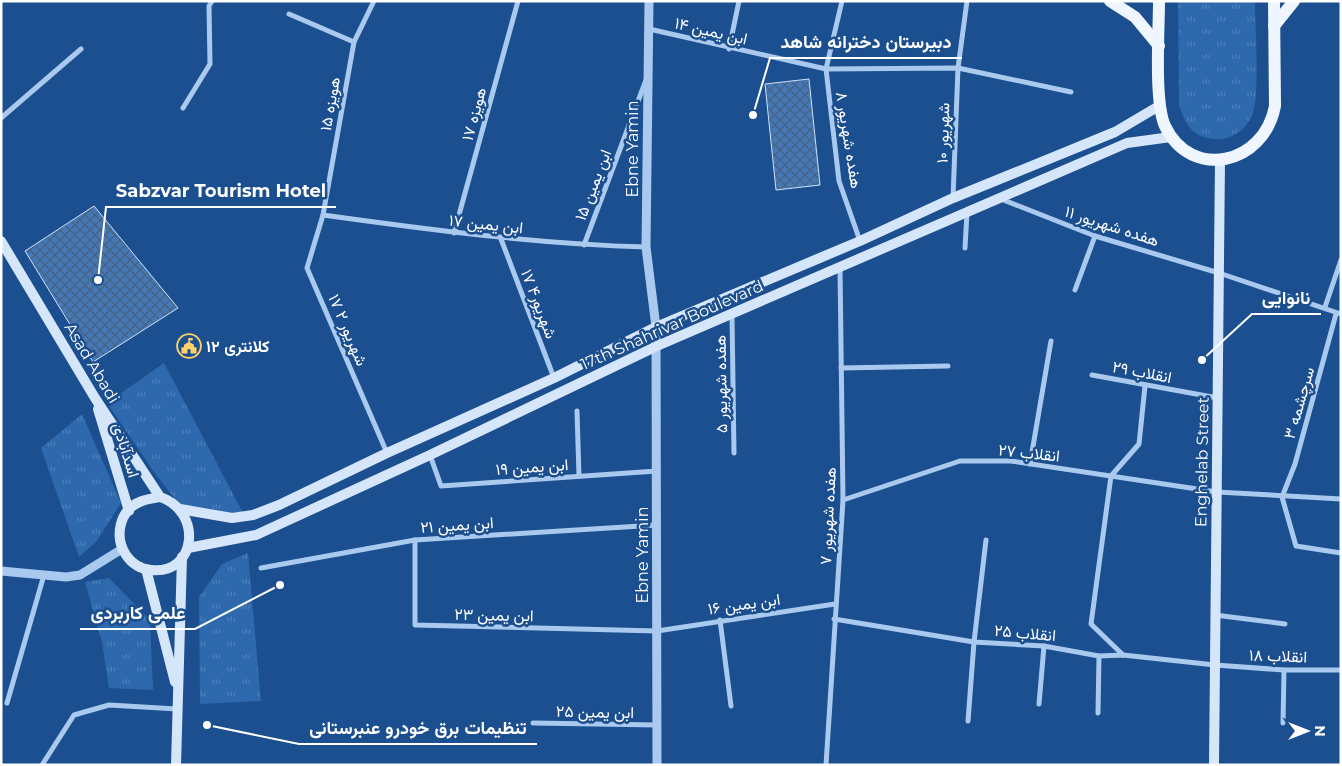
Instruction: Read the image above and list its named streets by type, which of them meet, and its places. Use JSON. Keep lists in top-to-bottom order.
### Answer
{
  "streets": {
    "main road": [
      "17th Shahrivar Boulevard",
      "Asad Abadi",
      "اسدآبادی",
      "Enghelab Street"
    ],
    "street": [
      "ابن یمین ۱۴",
      "هویزه ۱۵",
      "هویزه ۱۷",
      "شهریور ۱۰",
      "هفده شهریور ۸",
      "Ebne Yamin",
      "ابن یمین ۱۵",
      "ابن یمین ۱۷",
      "هفده شهریور ۱۱",
      "۱۷ شهریور۴",
      "۱۷ شهریور ۲",
      "انقلاب ۲۹",
      "هفده شهریور ۵",
      "سرچشمه ۳",
      "انقلاب ۲۷",
      "ابن یمین ۱۹",
      "هفده شهریور ۷",
      "ابن یمین ۲۱",
      "ابن یمین ۱۶",
      "ابن یمین ۲۳",
      "انقلاب ۲۵",
      "انقلاب ۱۸",
      "ابن یمین ۲۵"
    ]
  },
  "crossings": [
    ["ابن یمین ۱۴", "شهریور ۱۰"],
    ["ابن یمین ۱۴", "هفده شهریور ۸"],
    ["ابن یمین ۱۴", "Ebne Yamin"],
    ["هویزه ۱۵", "ابن یمین ۱۷"],
    ["هویزه ۱۵", "۱۷ شهریور ۲"],
    ["هویزه ۱۷", "ابن یمین ۱۷"],
    ["شهریور ۱۰", "17th Shahrivar Boulevard"],
    ["هفده شهریور ۸", "17th Shahrivar Boulevard"],
    ["Ebne Yamin", "ابن یمین ۱۵"],
    ["Ebne Yamin", "ابن یمین ۱۷"],
    ["Ebne Yamin", "17th Shahrivar Boulevard"],
    ["Ebne Yamin", "ابن یمین ۱۹"],
    ["Ebne Yamin", "ابن یمین ۲۱"],
    ["Ebne Yamin", "ابن یمین ۱۶"],
    ["Ebne Yamin", "ابن یمین ۲۳"],
    ["Ebne Yamin", "ابن یمین ۲۵"],
    ["ابن یمین ۱۵", "ابن یمین ۱۷"],
    ["ابن یمین ۱۷", "۱۷ شهریور۴"],
    ["ابن یمین ۱۷", "۱۷ شهریور ۲"],
    ["هفده شهریور ۱۱", "17th Shahrivar Boulevard"],
    ["هفده شهریور ۱۱", "سرچشمه ۳"],
    ["هفده شهریور ۱۱", "Enghelab Street"],
    ["۱۷ شهریور۴", "17th Shahrivar Boulevard"],
    ["17th Shahrivar Boulevard", "۱۷ شهریور ۲"],
    ["17th Shahrivar Boulevard", "Asad Abadi"],
    ["17th Shahrivar Boulevard", "هفده شهریور ۵"],
    ["17th Shahrivar Boulevard", "اسدآبادی"],
    ["17th Shahrivar Boulevard", "ابن یمین ۱۹"],
    ["17th Shahrivar Boulevard", "هفده شهریور ۷"],
    ["Asad Abadi", "اسدآبادی"],
    ["انقلاب ۲۹", "Enghelab Street"],
    ["سرچشمه ۳", "انقلاب ۲۷"],
    ["انقلاب ۲۷", "Enghelab Street"],
    ["انقلاب ۲۷", "هفده شهریور ۷"],
    ["Enghelab Street", "انقلاب ۲۵"],
    ["Enghelab Street", "انقلاب ۱۸"],
    ["هفده شهریور ۷", "ابن یمین ۱۶"],
    ["هفده شهریور ۷", "انقلاب ۲۵"],
    ["ابن یمین ۲۱", "ابن یمین ۲۳"],
    ["ابن یمین ۱۶", "ابن یمین ۲۳"],
    ["انقلاب ۲۵", "انقلاب ۱۸"]
  ],
  "places": {
    "other": [
      "دبیرستان دخترانه شاهد",
      "Sabzvar Tourism Hotel",
      "نانوایی",
      "علمی کاربردی",
      "تنظیمات برق خودرو عنبرستانی"
    ],
    "public building": ["کلانتری ۱۲"]
  },
  "north": "right"
}
